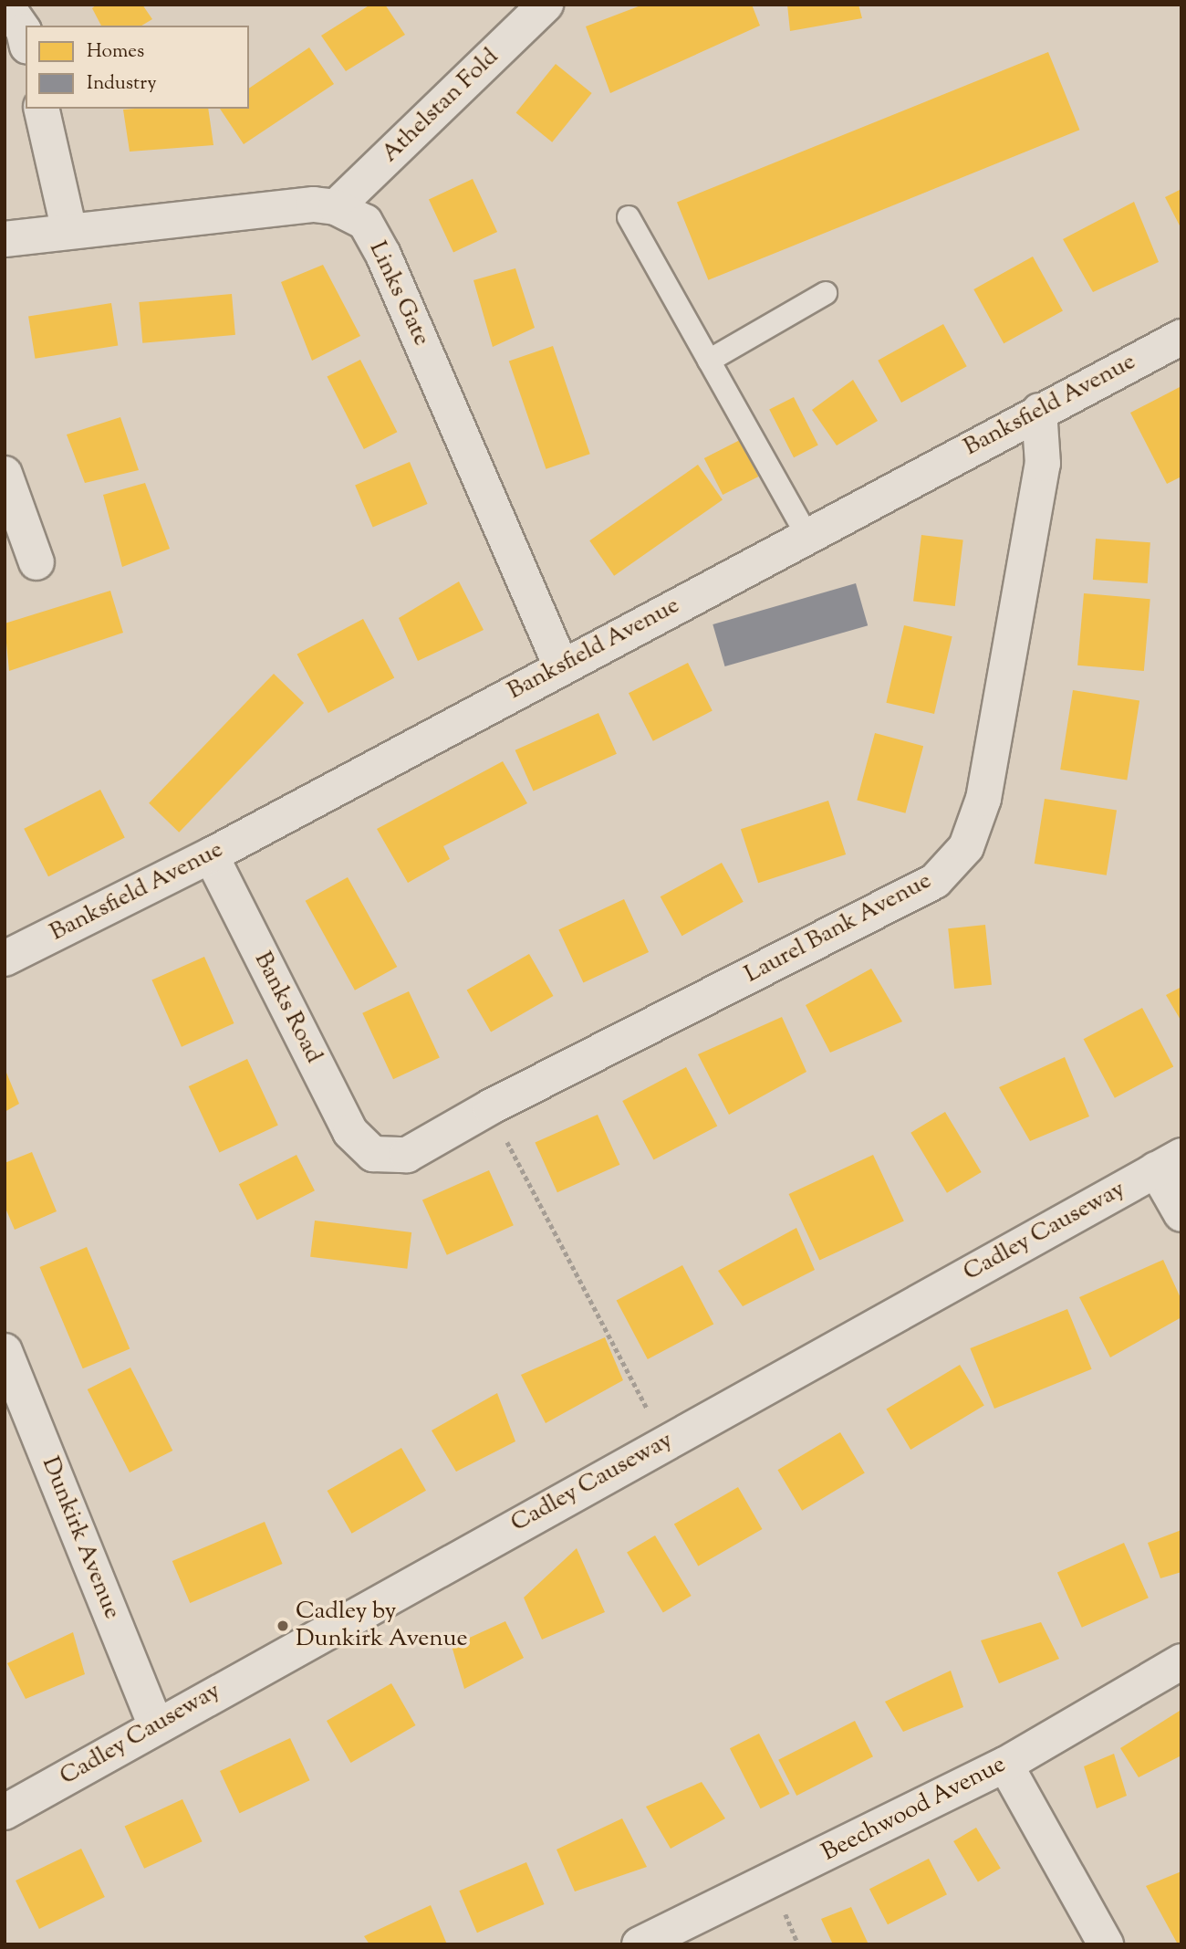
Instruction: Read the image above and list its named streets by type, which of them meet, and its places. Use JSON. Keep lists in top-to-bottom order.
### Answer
{
  "streets": {
    "street": [
      "Athelstan Fold",
      "Links Gate",
      "Banksfield Avenue",
      "Laurel Bank Avenue",
      "Banks Road",
      "Cadley Causeway",
      "Dunkirk Avenue",
      "Beechwood Avenue"
    ]
  },
  "crossings": [
    ["Athelstan Fold", "Links Gate"],
    ["Links Gate", "Banksfield Avenue"],
    ["Banksfield Avenue", "Laurel Bank Avenue"],
    ["Banksfield Avenue", "Banks Road"],
    ["Laurel Bank Avenue", "Banks Road"],
    ["Cadley Causeway", "Dunkirk Avenue"]
  ],
  "places": ["Cadley by Dunkirk Avenue"],
  "legend": ["Homes", "Industry"]
}
